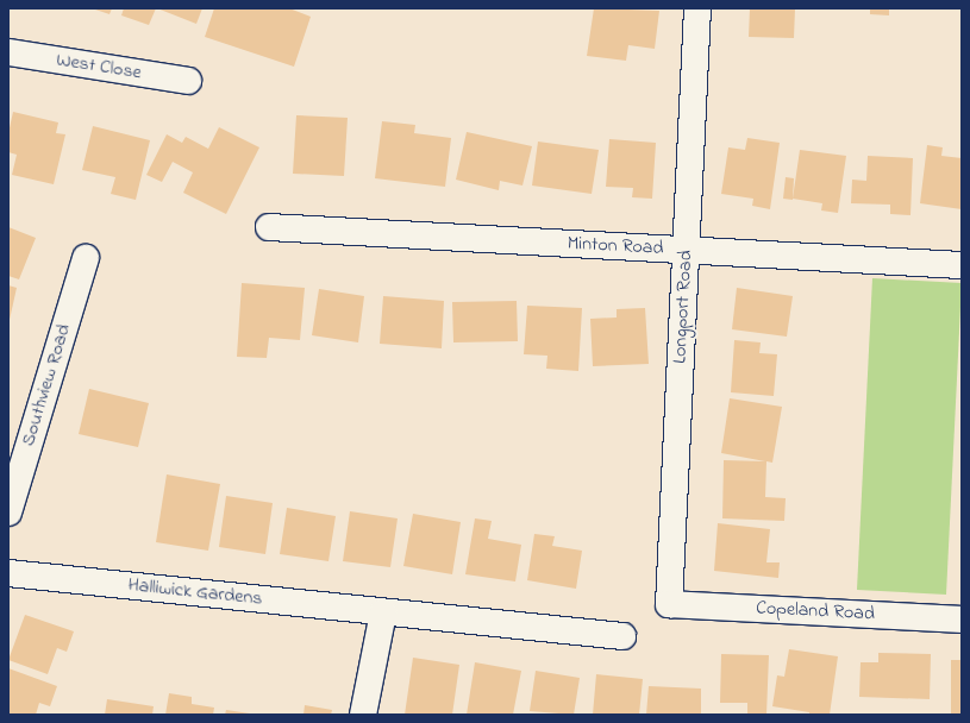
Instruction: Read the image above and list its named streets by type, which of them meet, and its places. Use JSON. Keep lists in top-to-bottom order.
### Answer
{
  "streets": {
    "street": [
      "West Close",
      "Minton Road",
      "Longport Road",
      "Southview Road",
      "Halliwick Gardens",
      "Copeland Road"
    ]
  },
  "crossings": [
    ["Minton Road", "Longport Road"],
    ["Longport Road", "Copeland Road"]
  ]
}
